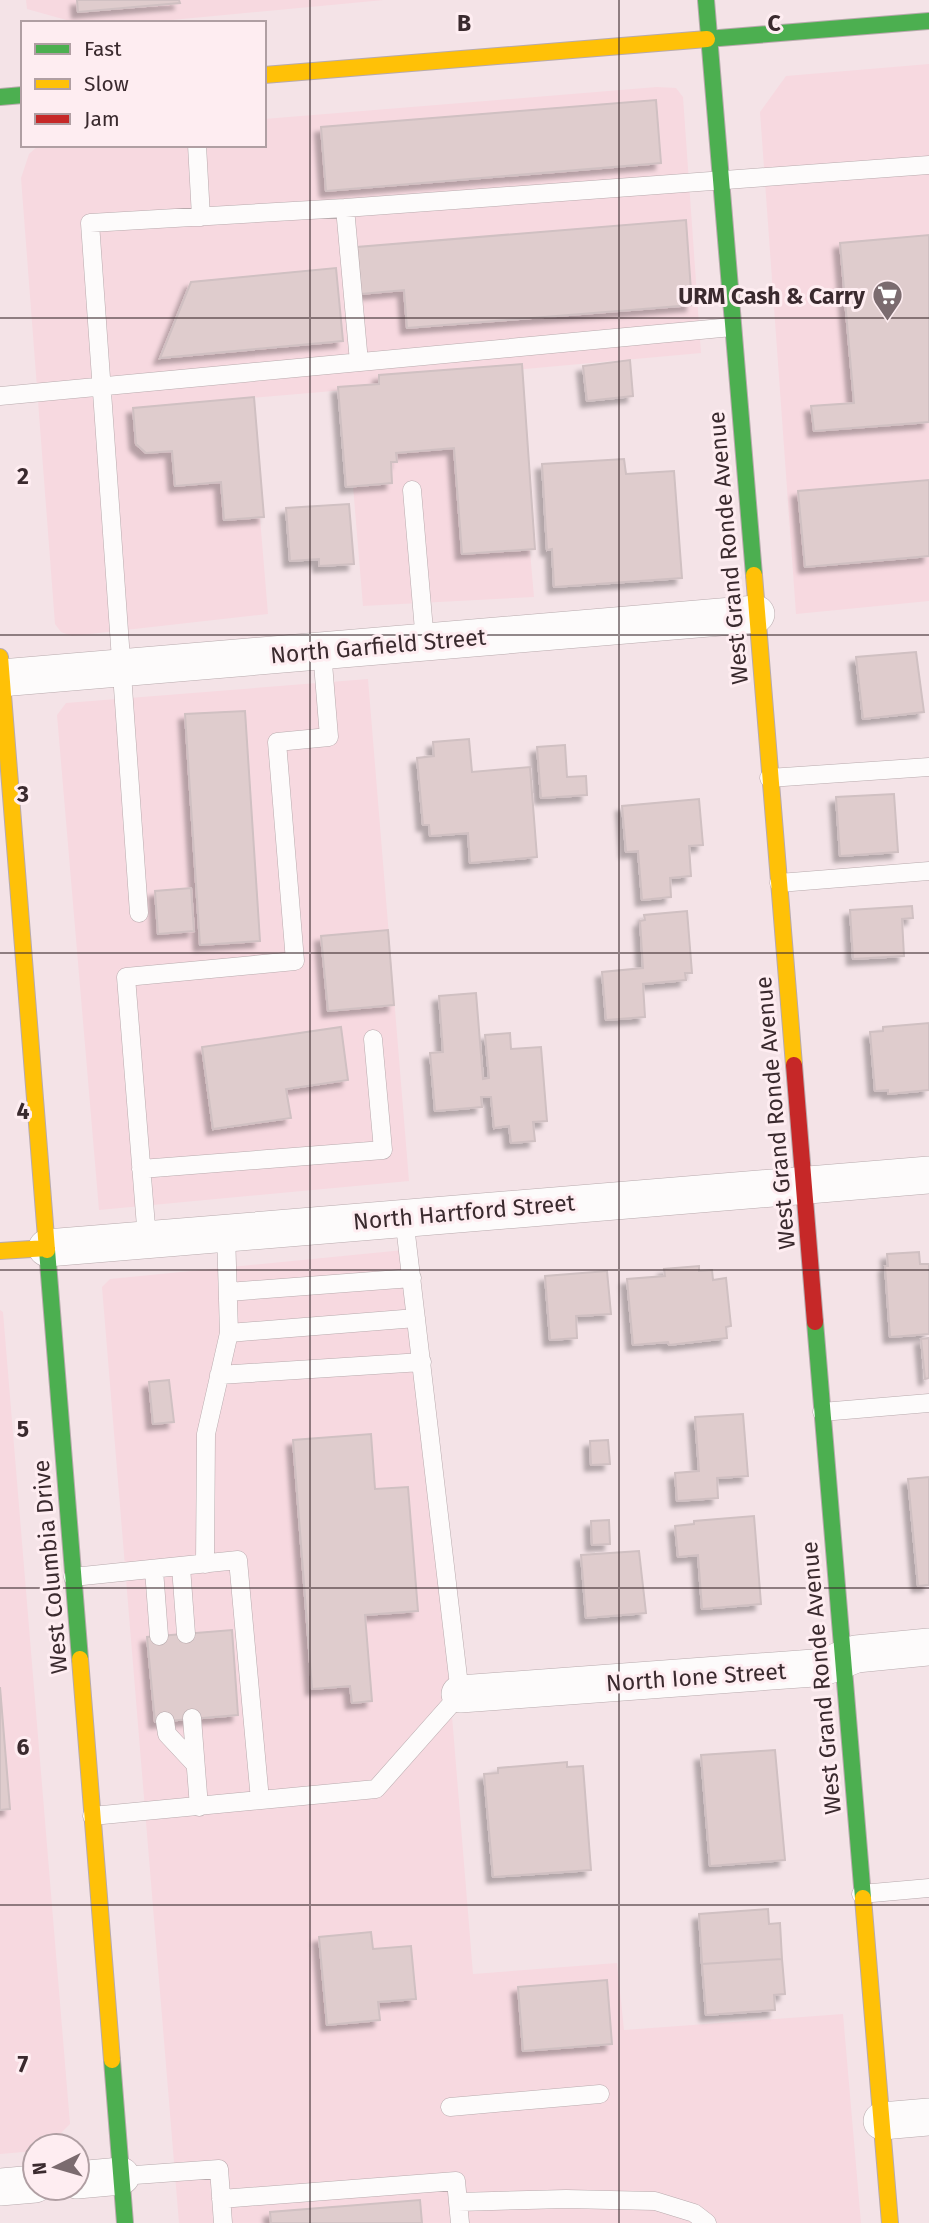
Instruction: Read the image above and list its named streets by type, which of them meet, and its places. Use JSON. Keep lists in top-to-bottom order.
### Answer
{
  "streets": {
    "street": [
      "West Grand Ronde Avenue",
      "North Garfield Street",
      "North Hartford Street",
      "West Columbia Drive",
      "North Ione Street"
    ]
  },
  "crossings": [
    ["West Grand Ronde Avenue", "North Garfield Street"],
    ["West Grand Ronde Avenue", "North Hartford Street"],
    ["West Grand Ronde Avenue", "North Ione Street"],
    ["North Garfield Street", "West Columbia Drive"],
    ["North Hartford Street", "West Columbia Drive"]
  ],
  "places": {
    "supermarket": ["URM Cash & Carry"]
  },
  "legend": ["Fast", "Slow", "Jam"],
  "north": "left",
  "grid": {
    "columns": ["B", "C"],
    "rows": [
      "2",
      "3",
      "4",
      "5",
      "6",
      "7"
    ]
  }
}
